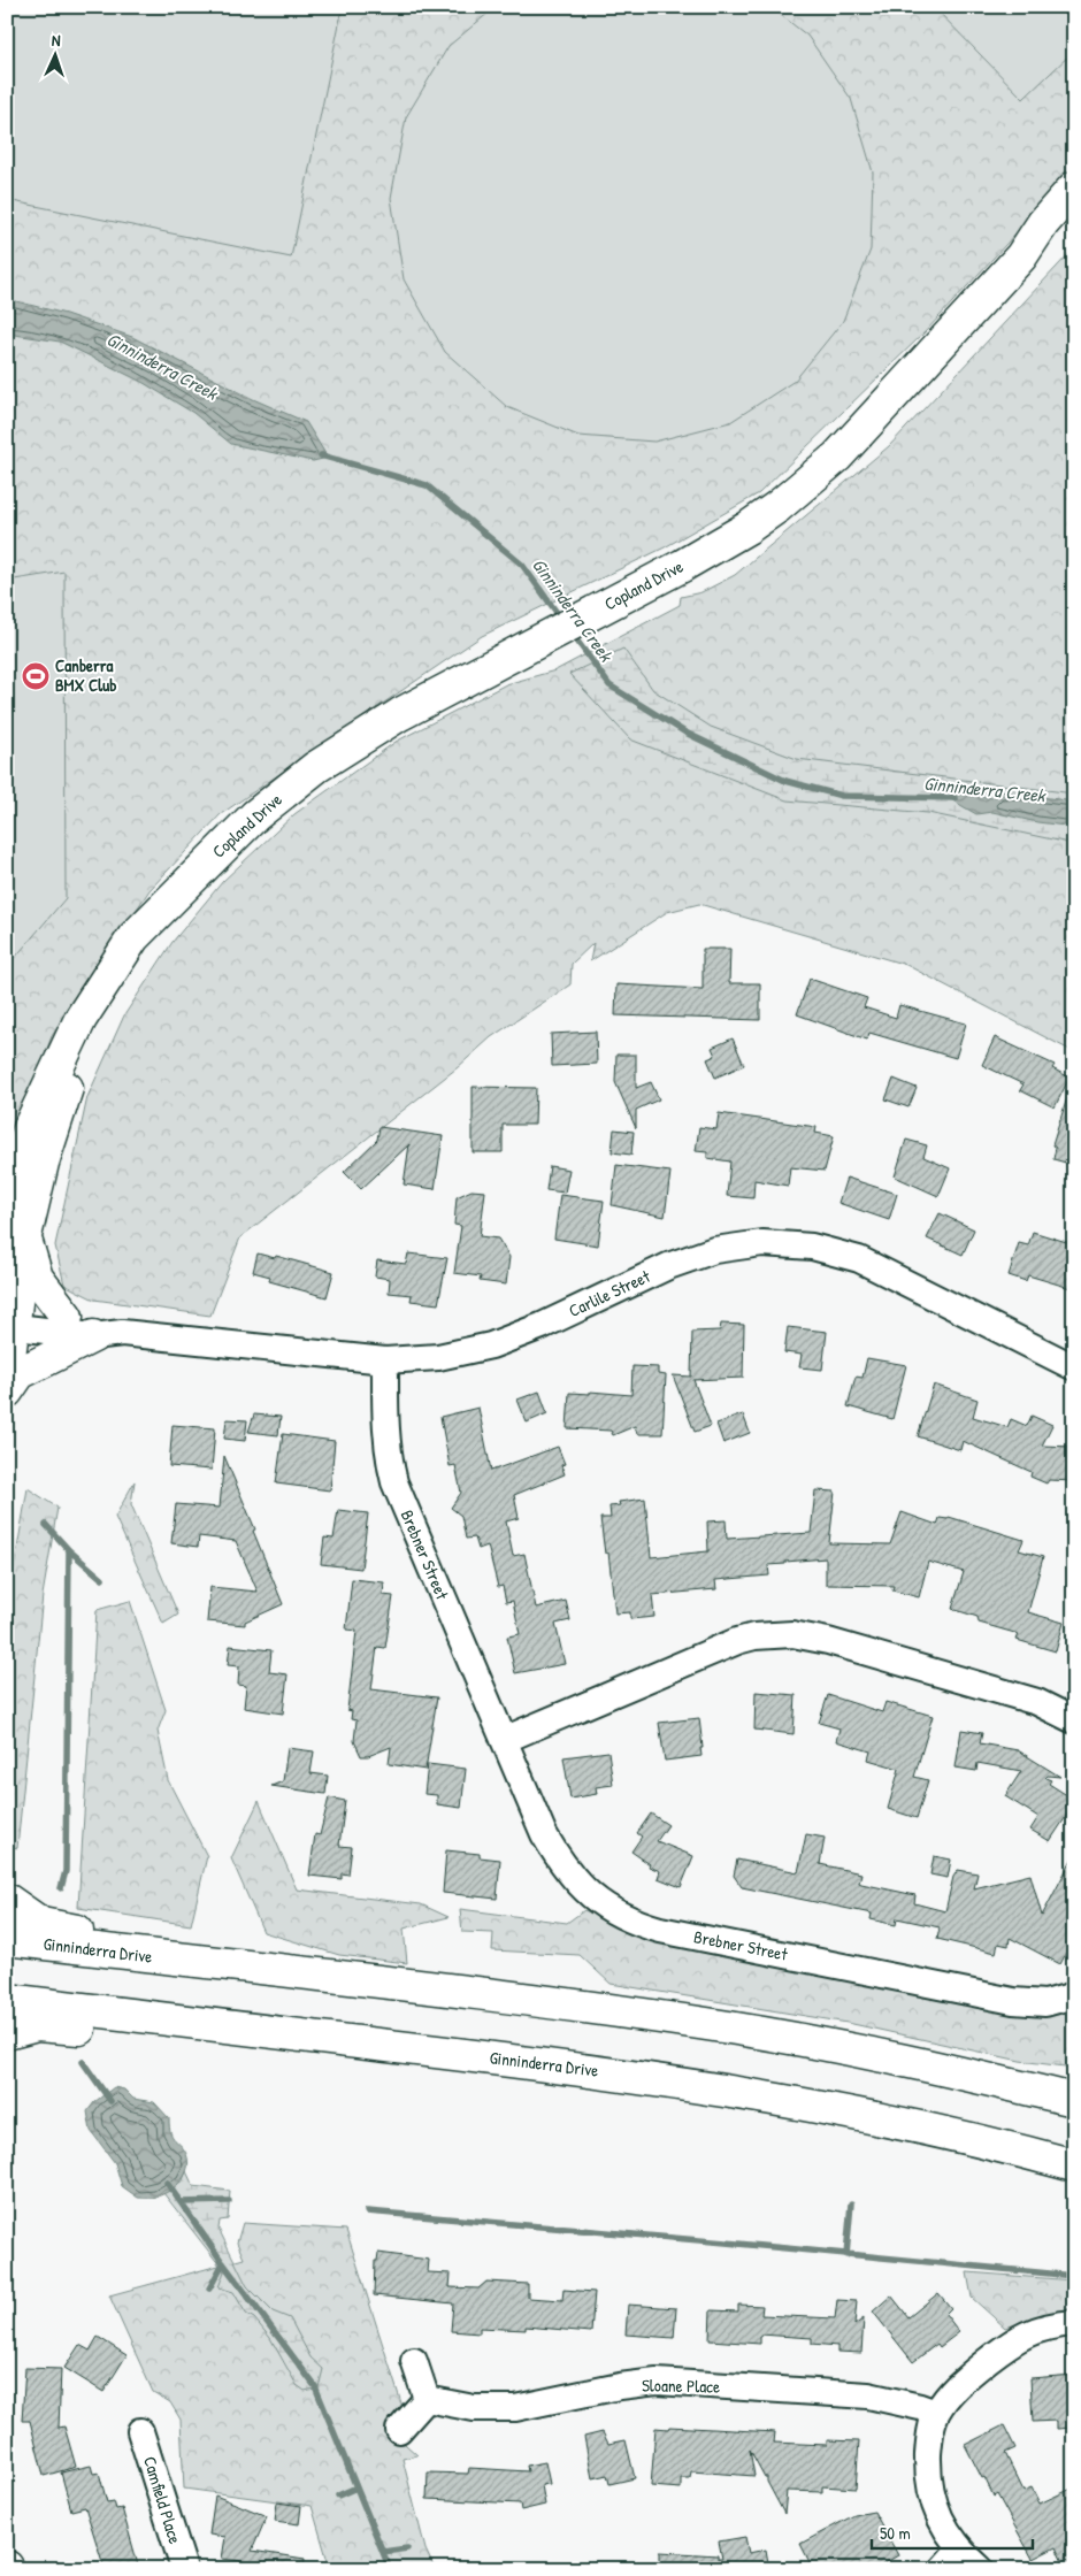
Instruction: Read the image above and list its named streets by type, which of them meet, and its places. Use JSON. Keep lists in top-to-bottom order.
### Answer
{
  "streets": {
    "main road": ["Copland Drive", "Ginninderra Drive"],
    "street": [
      "Carlile Street",
      "Brebner Street",
      "Sloane Place",
      "Camfield Place"
    ]
  },
  "crossings": [
    ["Copland Drive", "Carlile Street"],
    ["Carlile Street", "Brebner Street"]
  ],
  "water": ["Ginninderra Creek"],
  "places": {
    "sports": ["Canberra BMX Club"]
  },
  "scale_bar": "50 m",
  "north": "top"
}
